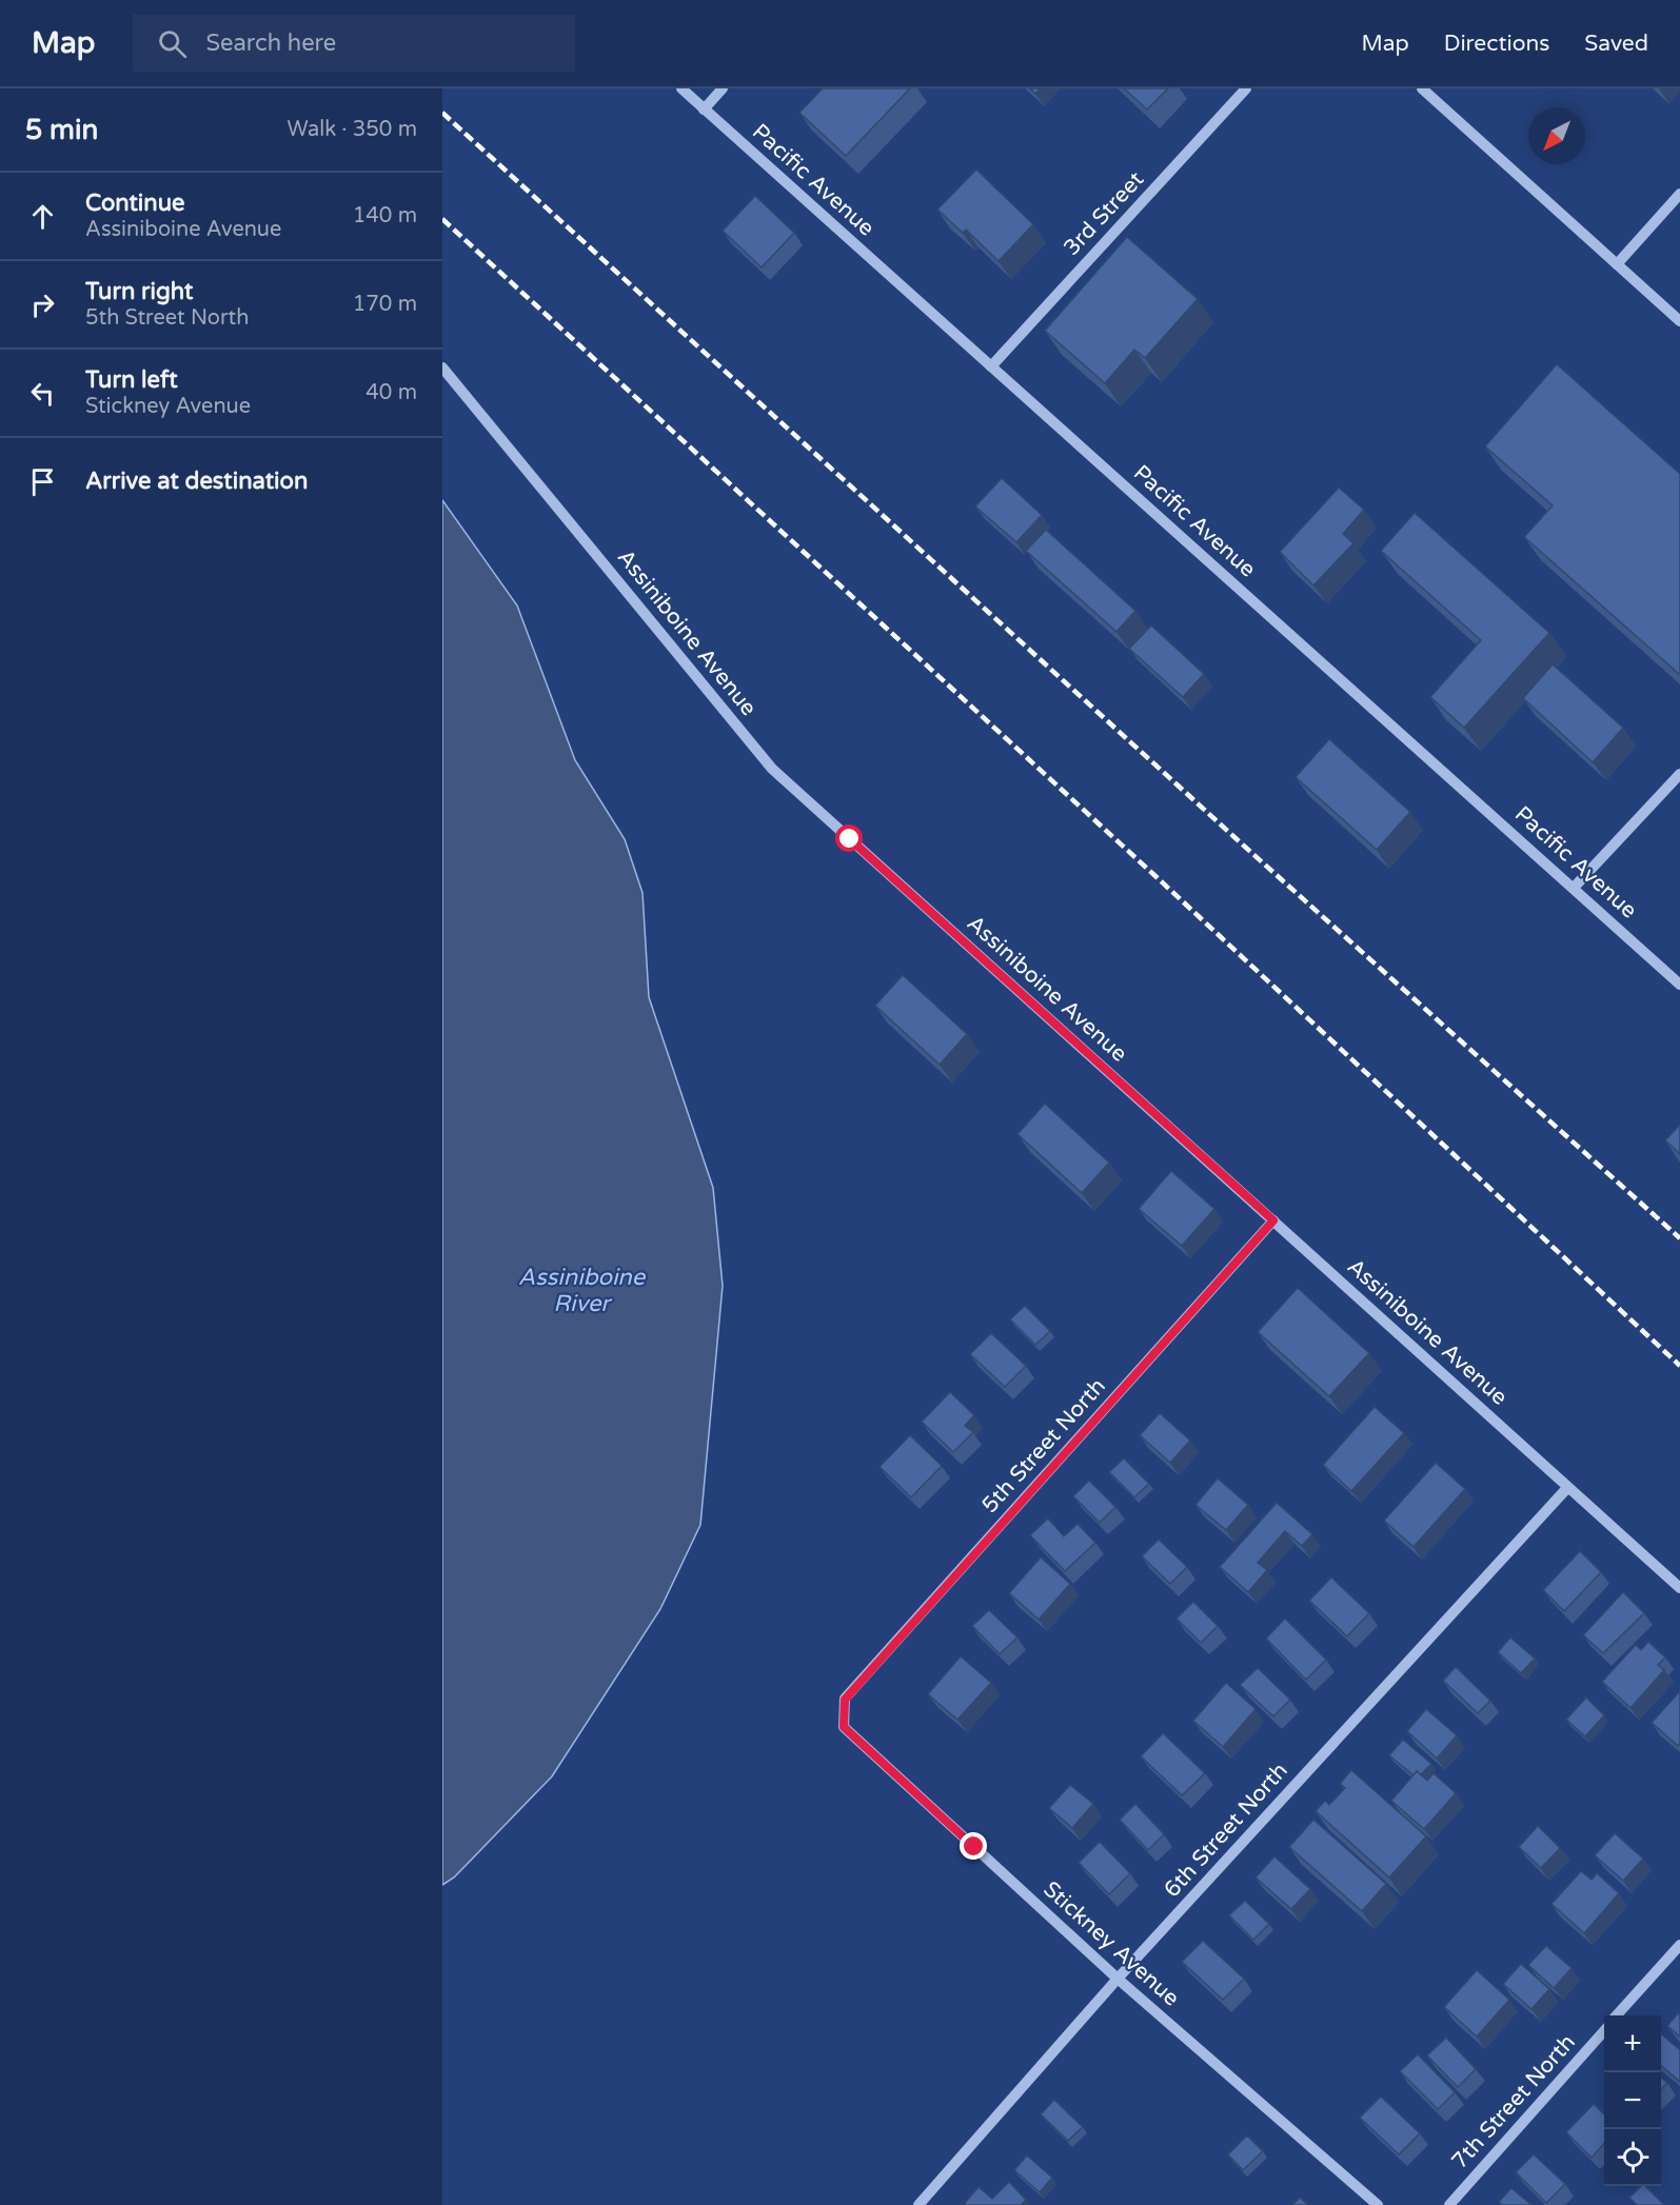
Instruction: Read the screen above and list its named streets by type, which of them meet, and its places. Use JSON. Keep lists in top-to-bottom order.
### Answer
{
  "streets": {
    "street": [
      "Pacific Avenue",
      "3rd Street",
      "Assiniboine Avenue",
      "5th Street North",
      "6th Street North",
      "Stickney Avenue",
      "7th Street North"
    ]
  },
  "crossings": [
    ["Pacific Avenue", "3rd Street"],
    ["Assiniboine Avenue", "5th Street North"],
    ["Assiniboine Avenue", "6th Street North"],
    ["5th Street North", "Stickney Avenue"],
    ["6th Street North", "Stickney Avenue"]
  ],
  "water": ["Assiniboine River"],
  "north": "bottom left",
  "page": {
    "header": "Map",
    "search": "Search here",
    "nav": ["Map", "Directions", "Saved"],
    "heading": ["5 min", "Walk · 350 m"],
    "list": [
      ["Continue", "Assiniboine Avenue", "140 m"],
      ["Turn right", "5th Street North", "170 m"],
      ["Turn left", "Stickney Avenue", "40 m"],
      "Arrive at destination"
    ],
    "map_buttons": ["+", "−"]
  }
}
